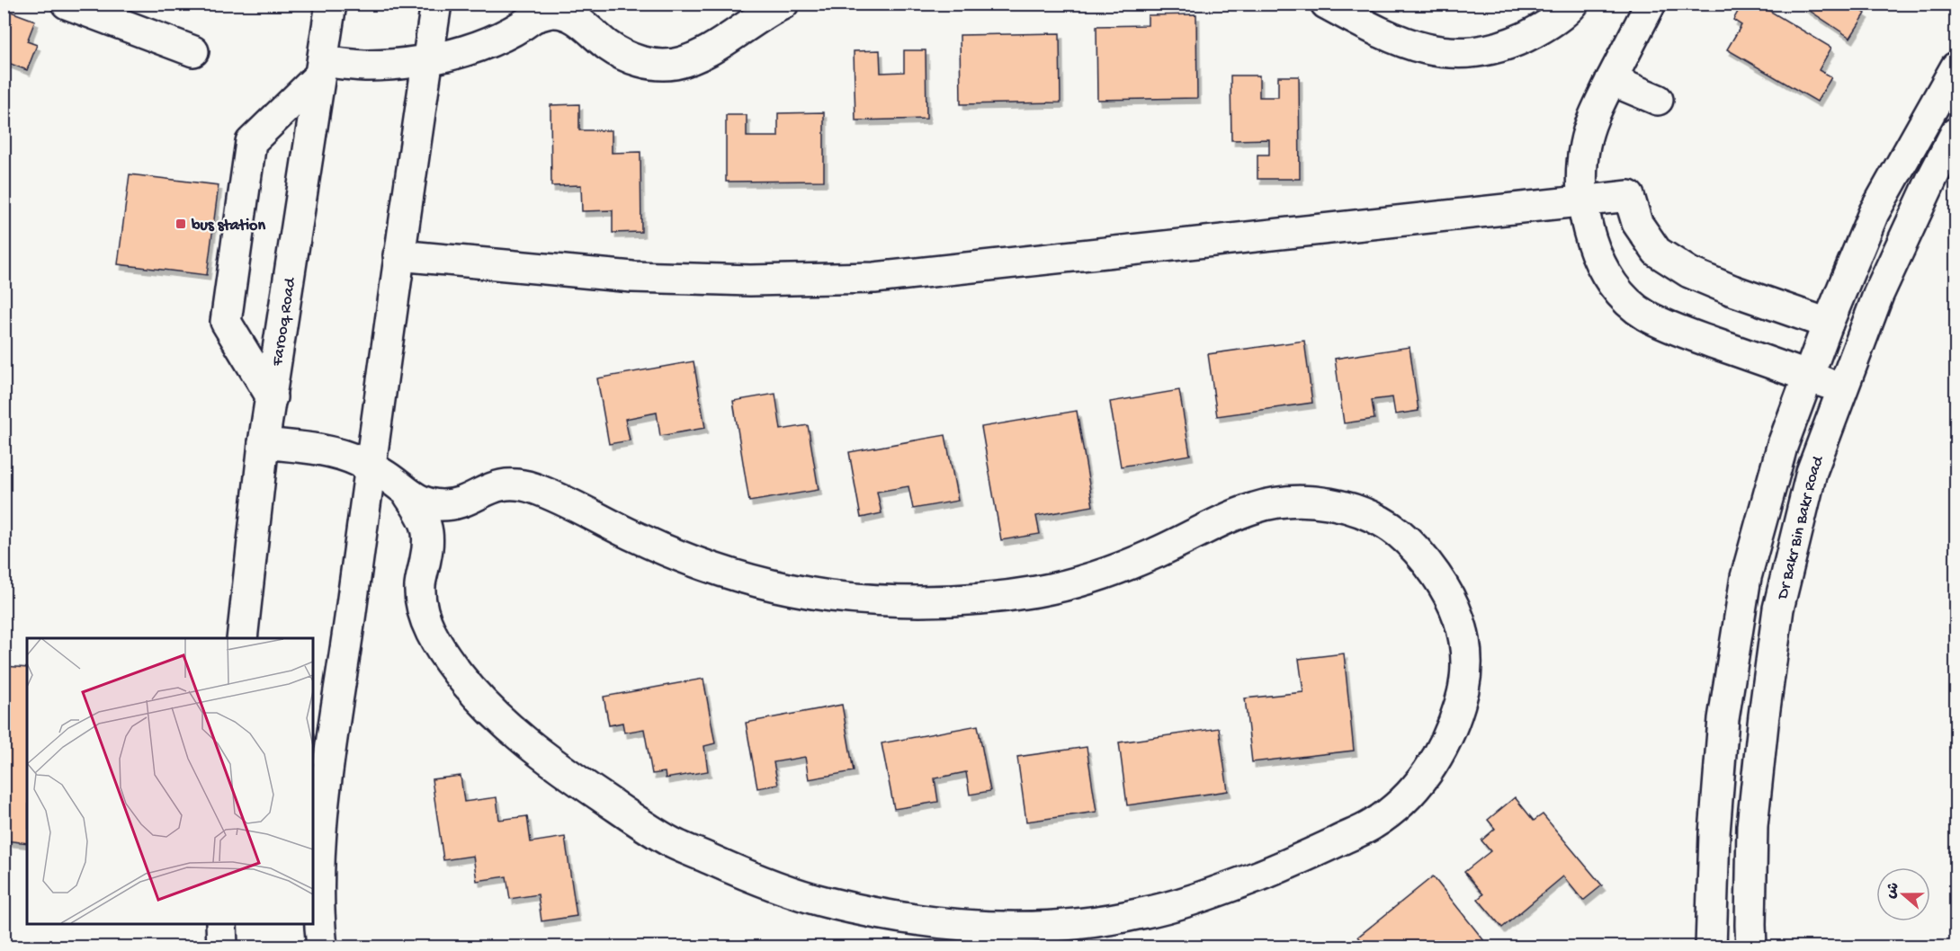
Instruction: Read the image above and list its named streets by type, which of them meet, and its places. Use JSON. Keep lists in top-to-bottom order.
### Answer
{
  "streets": {
    "street": ["Farooq Road", "Dr Bakr Bin Bakr Road"]
  },
  "places": {
    "transit": ["bus station"]
  },
  "north": "left"
}
